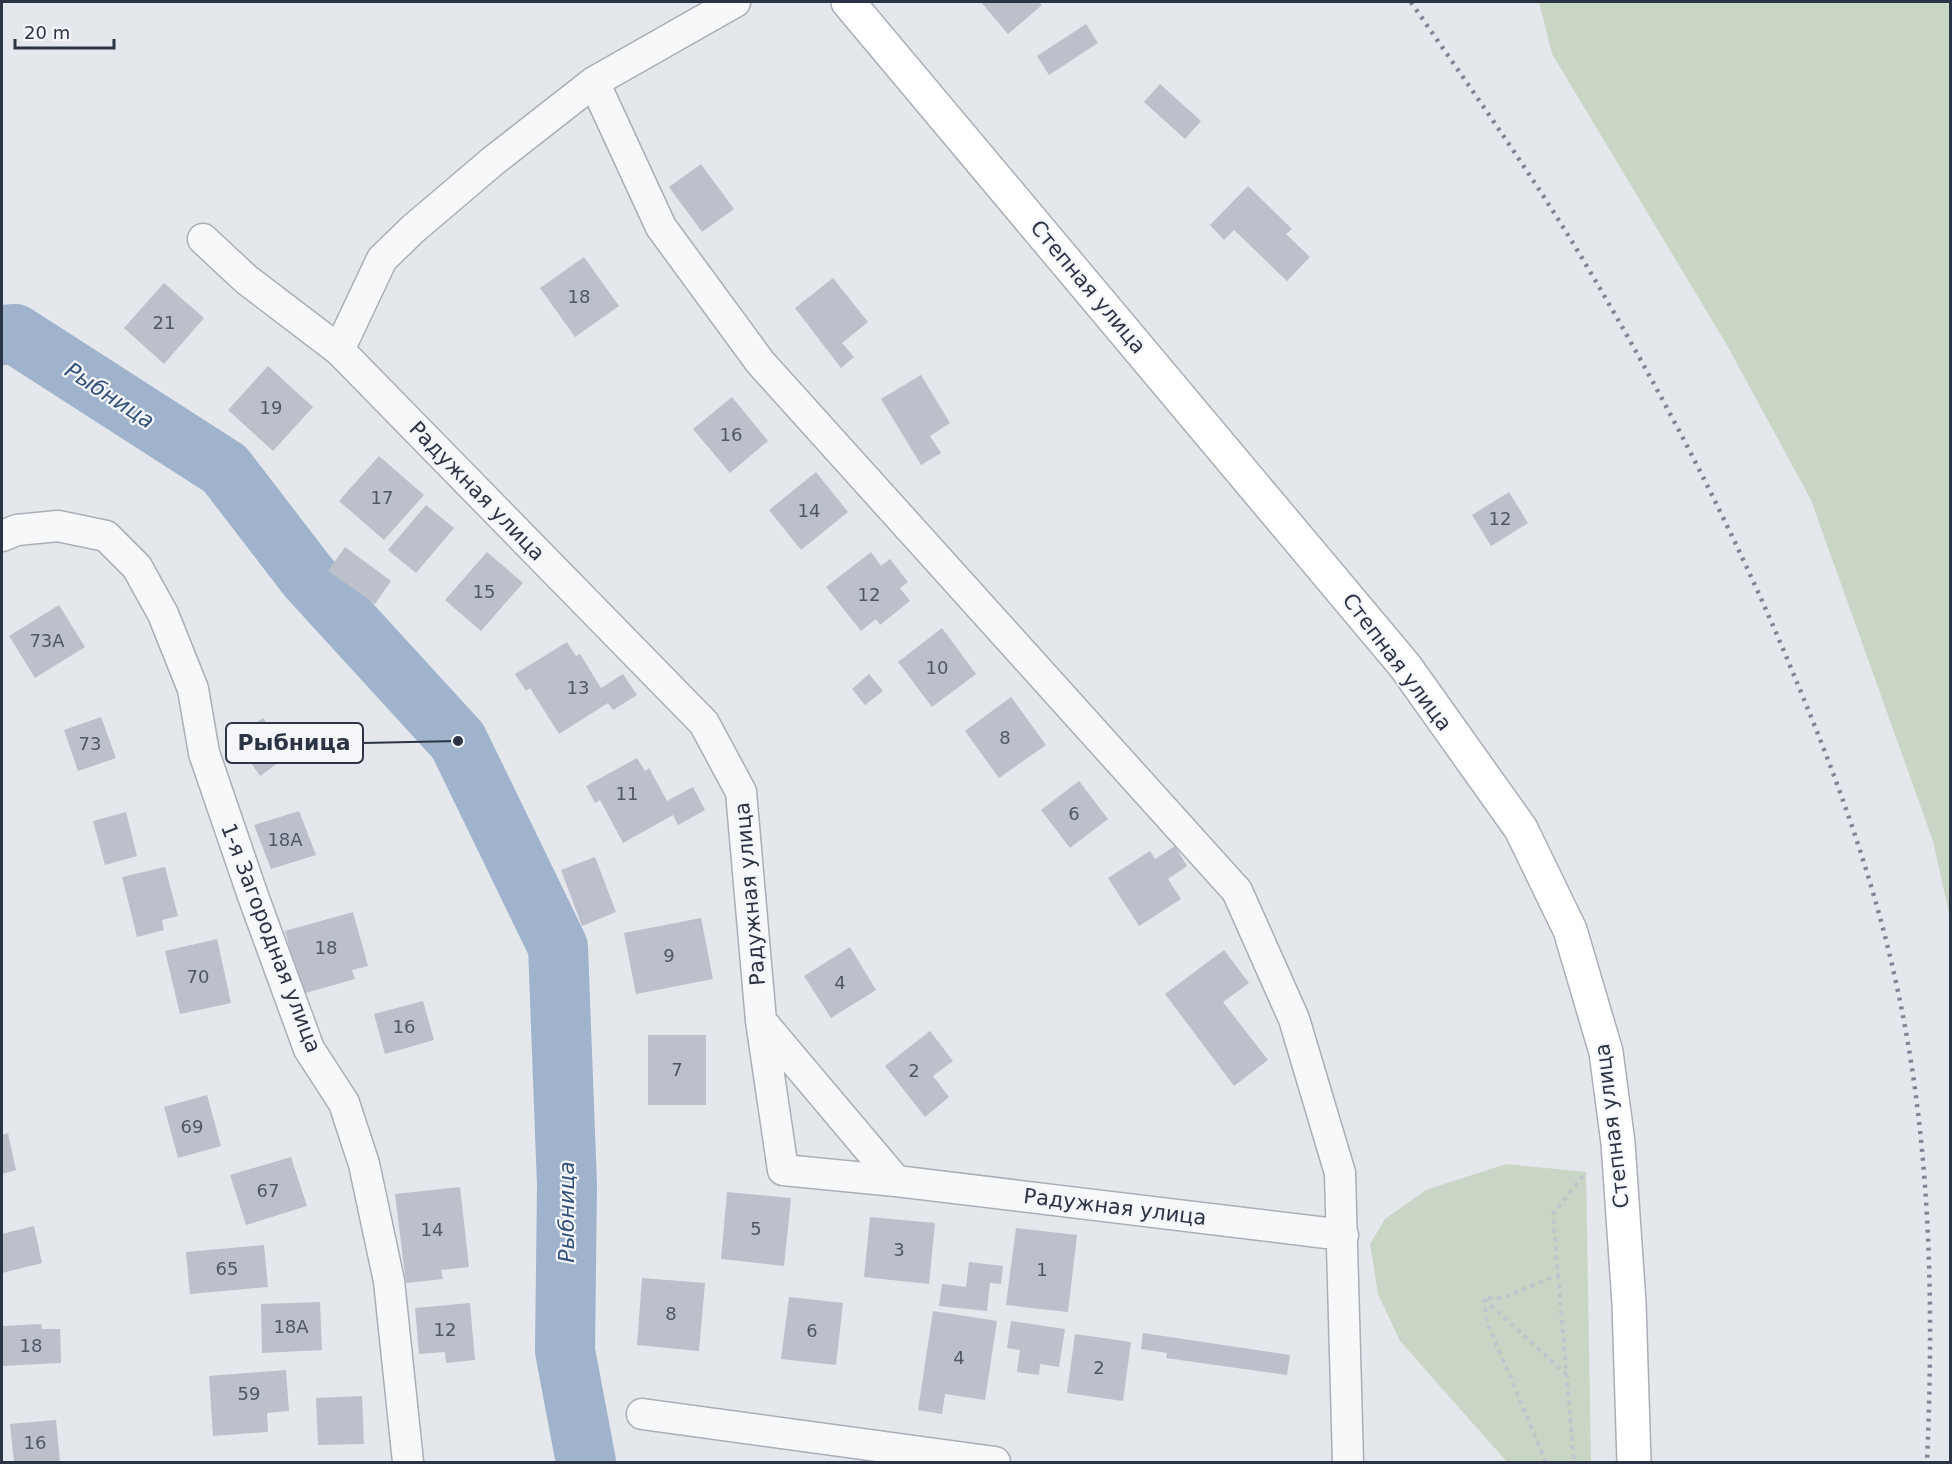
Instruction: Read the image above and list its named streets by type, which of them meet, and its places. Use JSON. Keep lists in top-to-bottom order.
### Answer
{
  "streets": {
    "main road": ["Степная улица"],
    "street": ["Радужная улица", "1-я Загородная улица"]
  },
  "water": ["Рыбница"],
  "places": ["Рыбница"],
  "house_numbers": [
    "18",
    "21",
    "19",
    "16",
    "17",
    "14",
    "12",
    "15",
    "12",
    "73А",
    "10",
    "13",
    "8",
    "73",
    "11",
    "6",
    "18А",
    "18",
    "9",
    "70",
    "4",
    "16",
    "7",
    "2",
    "69",
    "67",
    "5",
    "14",
    "3",
    "65",
    "1",
    "8",
    "18А",
    "12",
    "6",
    "18",
    "4",
    "2",
    "59",
    "16"
  ],
  "scale_bar": "20 m"
}
